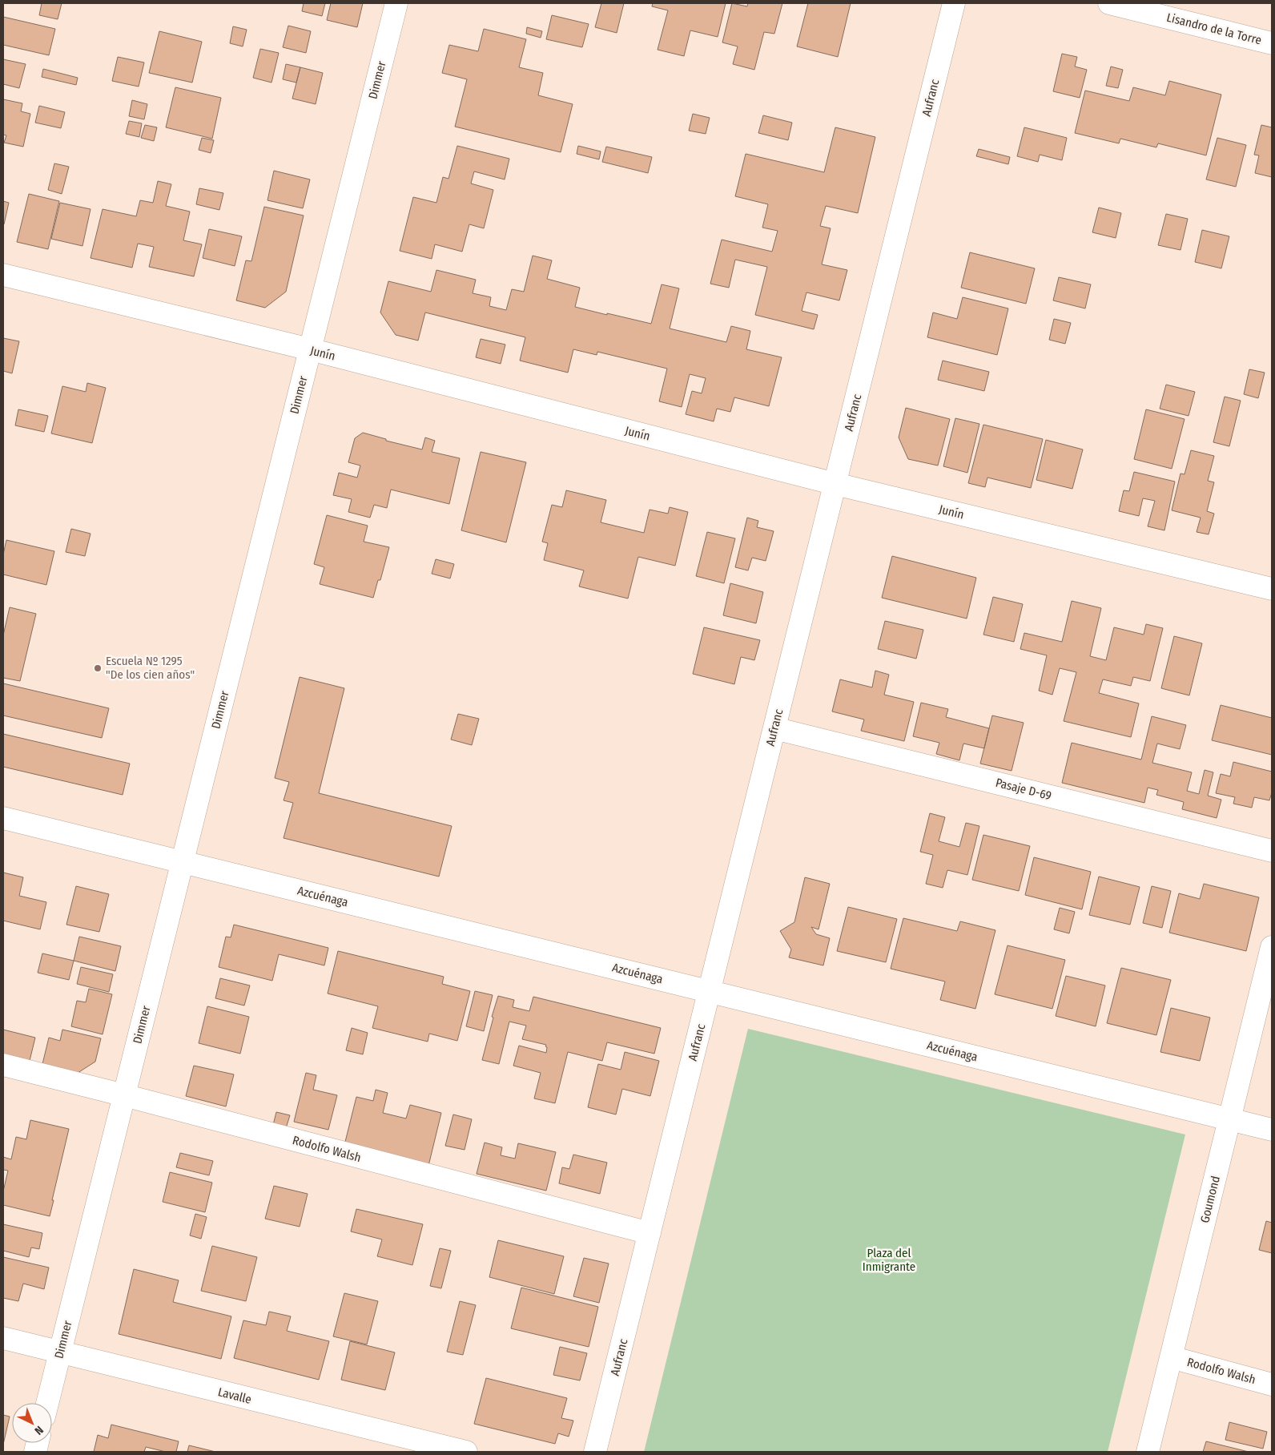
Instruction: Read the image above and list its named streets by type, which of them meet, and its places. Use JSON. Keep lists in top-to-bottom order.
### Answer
{
  "streets": {
    "street": [
      "Lisandro de la Torre",
      "Dimmer",
      "Aufranc",
      "Junín",
      "Pasaje D-69",
      "Azcuénaga",
      "Rodolfo Walsh",
      "Goumond",
      "Lavalle"
    ]
  },
  "crossings": [
    ["Dimmer", "Junín"],
    ["Dimmer", "Azcuénaga"],
    ["Dimmer", "Rodolfo Walsh"],
    ["Dimmer", "Lavalle"],
    ["Aufranc", "Junín"],
    ["Aufranc", "Pasaje D-69"],
    ["Aufranc", "Azcuénaga"],
    ["Aufranc", "Rodolfo Walsh"],
    ["Azcuénaga", "Goumond"],
    ["Rodolfo Walsh", "Goumond"]
  ],
  "parks": ["Plaza del Inmigrante"],
  "places": ["Escuela Nº 1295 \"De los cien años\""],
  "north": "bottom right"
}
